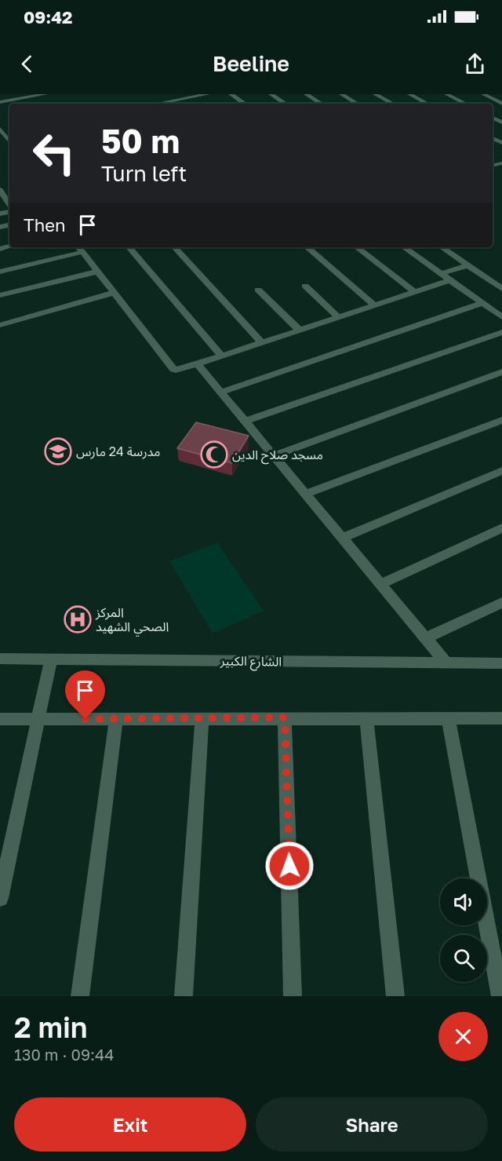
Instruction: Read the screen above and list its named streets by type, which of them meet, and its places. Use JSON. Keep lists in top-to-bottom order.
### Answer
{
  "streets": {
    "street": ["الشارع الكبير"]
  },
  "places": {
    "school or university": ["مدرسة 24 مارس"],
    "mosque": ["مسجد صلاح الدين"],
    "hospital": ["المركز الصحي الشهيد"]
  },
  "page": {
    "status": "09:42",
    "header": "Beeline",
    "turn": ["50 m", "Turn left"],
    "then": "Then",
    "heading": ["2 min", "130 m · 09:44"],
    "buttons": ["Exit", "Share"]
  }
}
